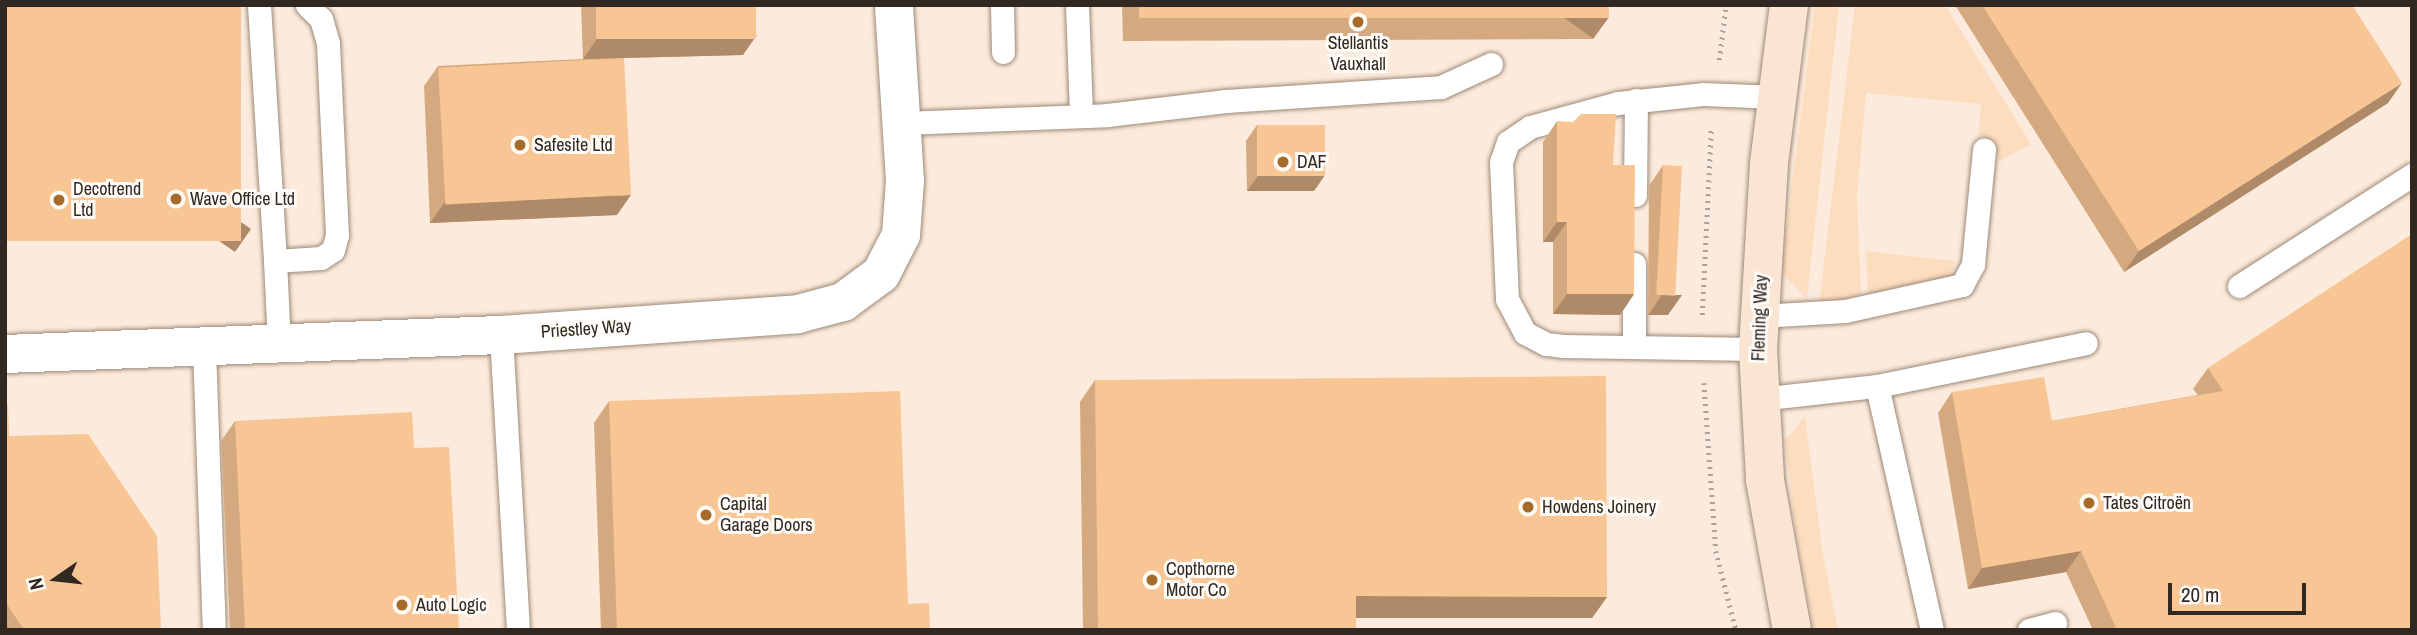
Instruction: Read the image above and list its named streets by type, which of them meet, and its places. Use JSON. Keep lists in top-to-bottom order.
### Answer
{
  "streets": {
    "street": ["Fleming Way", "Priestley Way"]
  },
  "places": [
    "Stellantis Vauxhall",
    "Safesite Ltd",
    "DAF",
    "Wave Office Ltd",
    "Decotrend Ltd",
    "Tates Citroën",
    "Howdens Joinery",
    "Capital Garage Doors",
    "Copthorne Motor Co",
    "Auto Logic"
  ],
  "scale_bar": "20 m",
  "north": "left"
}
